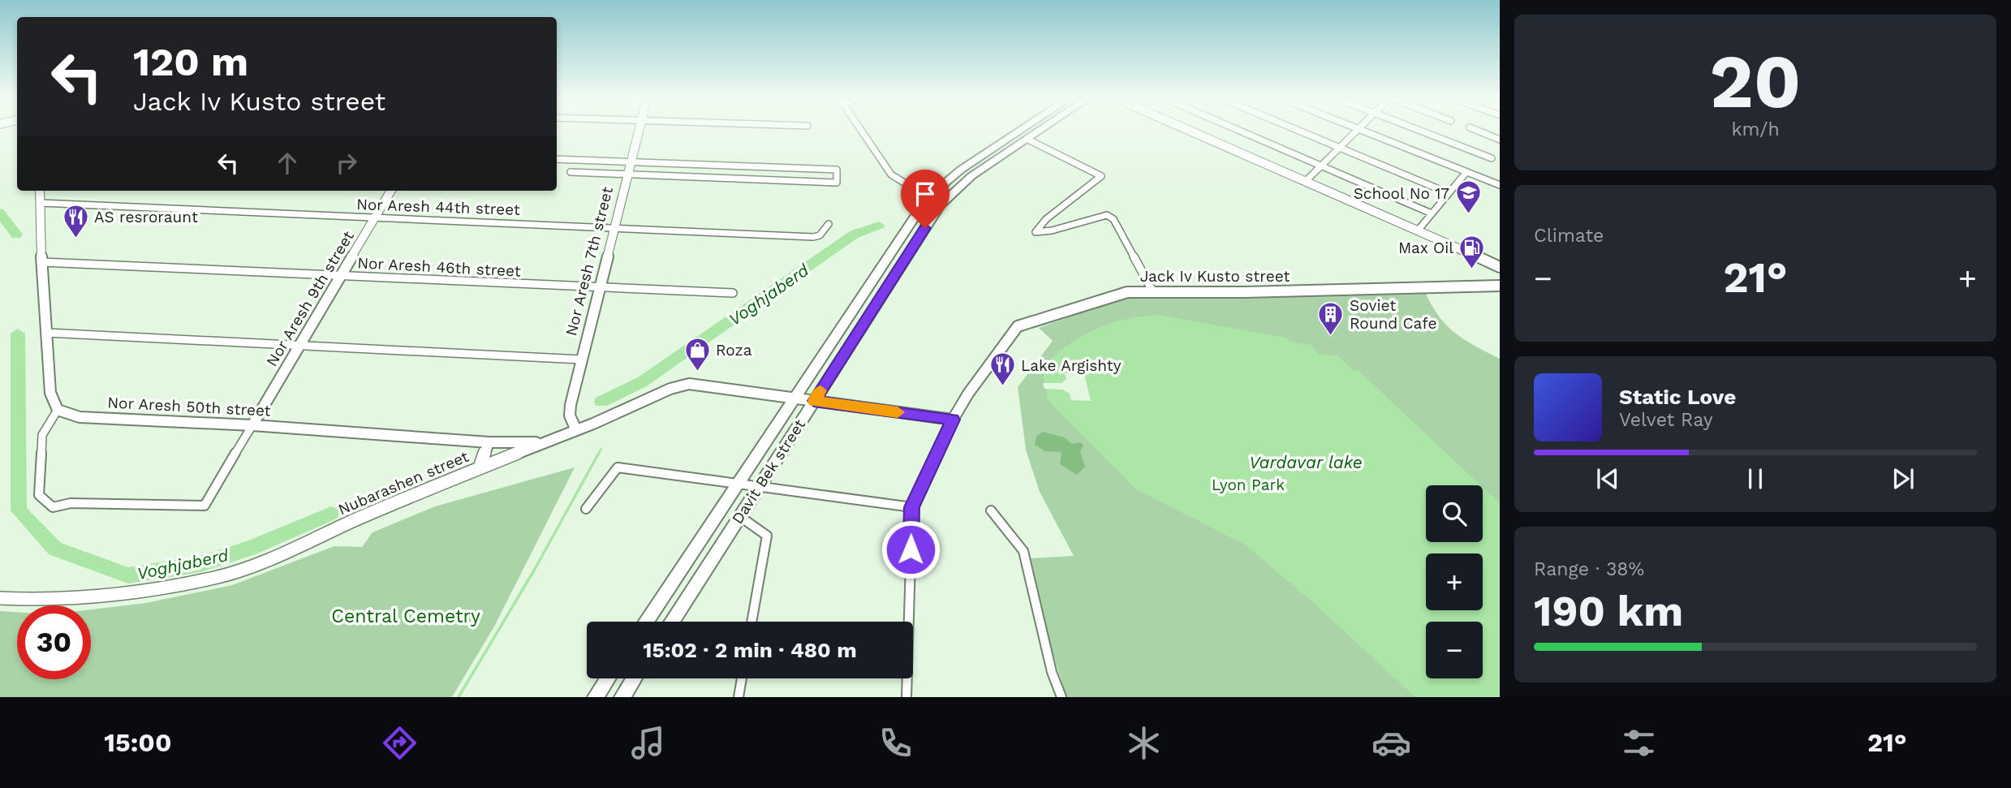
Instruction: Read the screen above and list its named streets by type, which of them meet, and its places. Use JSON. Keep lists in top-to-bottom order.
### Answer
{
  "streets": {
    "main road": [
      "Nor Aresh 7th street",
      "Jack Iv Kusto street",
      "Nor Aresh 9th street",
      "Nor Aresh 50th street",
      "Davit Bek street",
      "Nubarashen street"
    ],
    "street": ["Nor Aresh 44th street", "Nor Aresh 46th street"]
  },
  "crossings": [
    ["Nor Aresh 44th street", "Nor Aresh 7th street"],
    ["Nor Aresh 44th street", "Nor Aresh 9th street"],
    ["Nor Aresh 7th street", "Nor Aresh 46th street"],
    ["Nor Aresh 7th street", "Nubarashen street"],
    ["Nor Aresh 46th street", "Nor Aresh 9th street"],
    ["Nor Aresh 9th street", "Nor Aresh 50th street"],
    ["Nor Aresh 50th street", "Nubarashen street"],
    ["Davit Bek street", "Nubarashen street"]
  ],
  "water": ["Voghjaberd", "Vardavar lake"],
  "parks": ["Lyon Park", "Central Cemetry"],
  "places": {
    "school or university": ["School No 17"],
    "restaurant": ["AS resroraunt", "Lake Argishty"],
    "fuel station": ["Max Oil"],
    "building": ["Soviet Round Cafe"],
    "shop": ["Roza"]
  },
  "page": {
    "tile": [
      ["20", "km/h"],
      "Climate",
      ["Range · 38%", "190 km"]
    ],
    "turn": ["120 m", "Jack Iv Kusto street"],
    "heat": ["−", "21°", "+"],
    "song": ["Static Love", "Velvet Ray"],
    "map_buttons": ["+", "−"],
    "limit": "30",
    "trip": "15:02 · 2 min · 480 m",
    "tabs": ["15:00", "21°"]
  }
}
